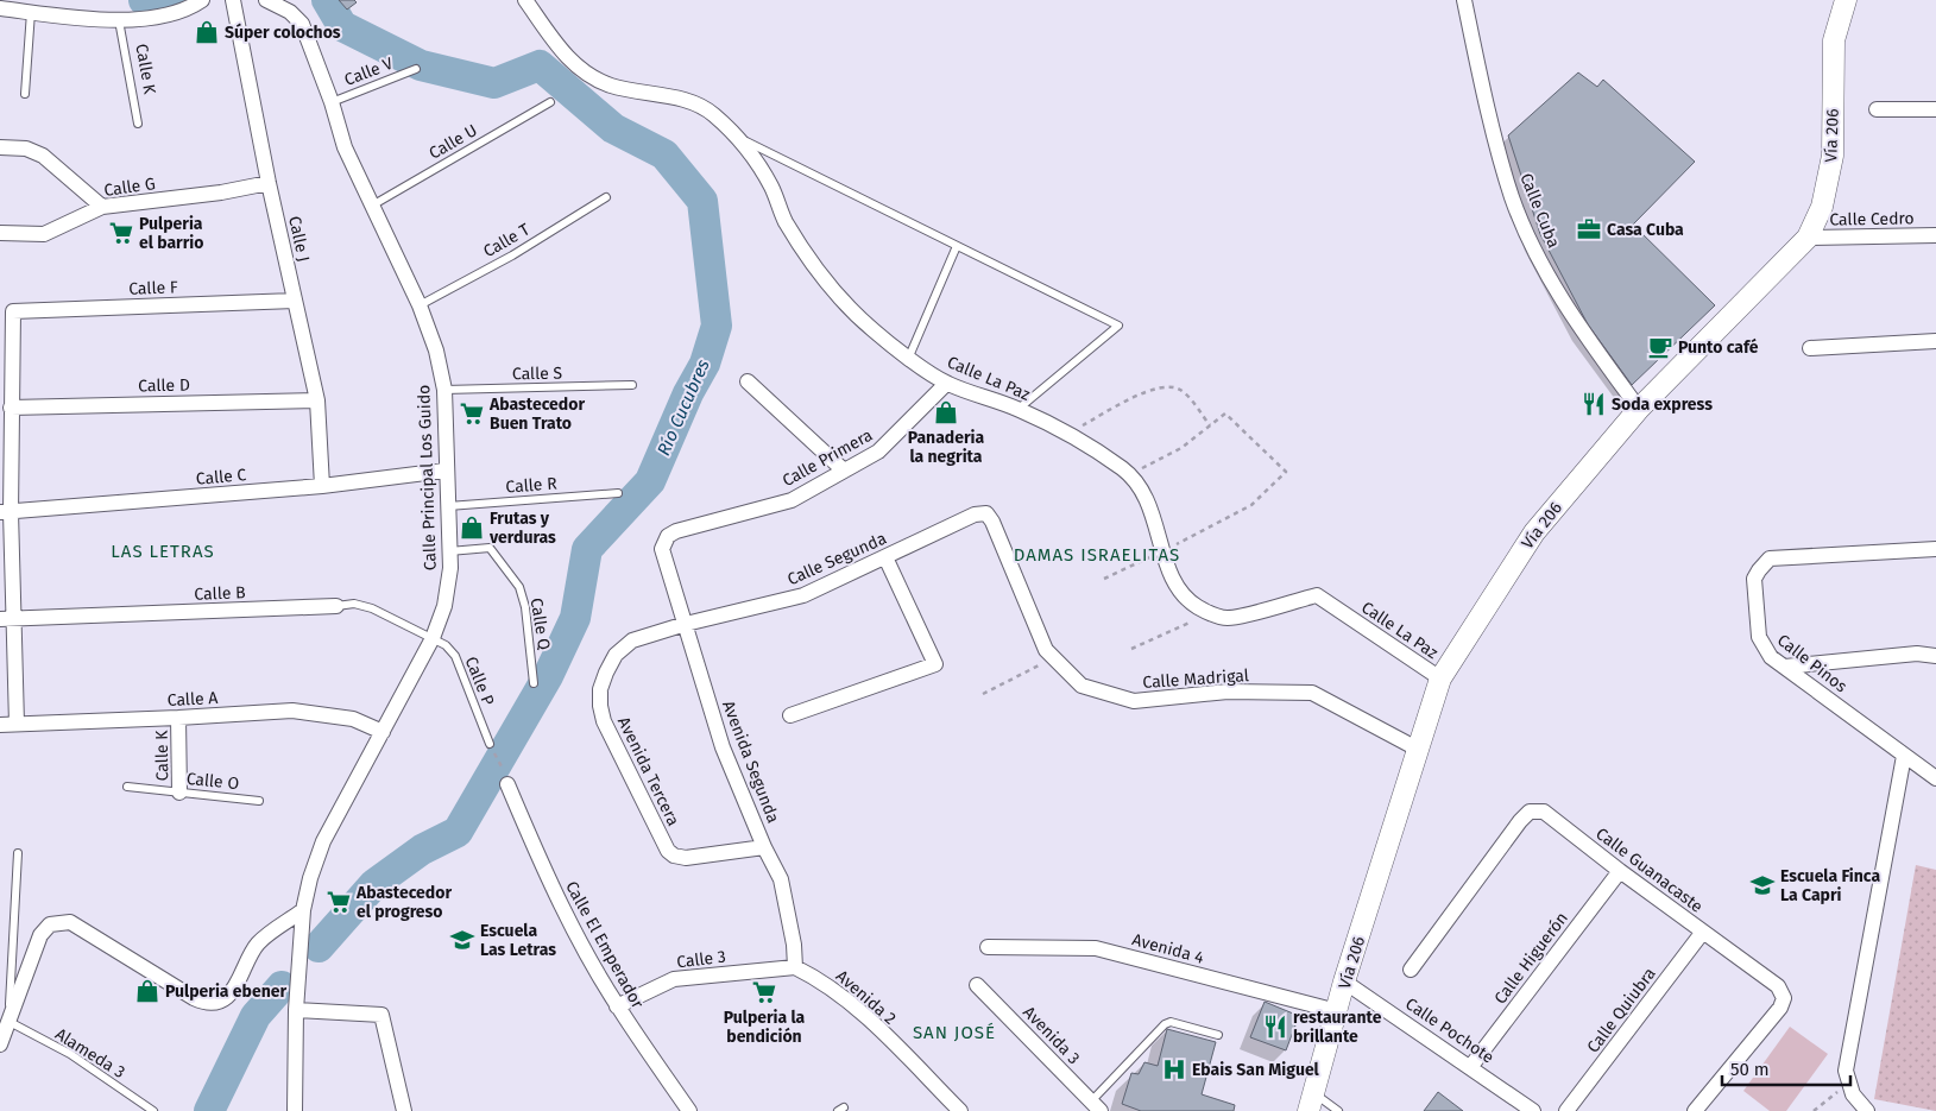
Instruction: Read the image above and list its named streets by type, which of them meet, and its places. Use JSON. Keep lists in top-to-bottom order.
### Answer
{
  "streets": {
    "main road": ["Vía 206"],
    "street": [
      "Calle K",
      "Calle G",
      "Calle Cuba",
      "Calle Cedro",
      "Calle J",
      "Calle F",
      "Calle La Paz",
      "Calle D",
      "Calle Primera",
      "Calle C",
      "Calle Principal Los Guido",
      "Calle Segunda",
      "Calle B",
      "Calle Pinos",
      "Calle Madrigal",
      "Calle A",
      "Avenida Segunda",
      "Avenida Tercera",
      "Calle Guanacaste",
      "Calle El Emperador",
      "Avenida 4",
      "Calle Higuerón",
      "Calle 3",
      "Avenida 2",
      "Calle Quiubra",
      "Calle Pochote",
      "Avenida 3"
    ],
    "lane": [
      "Calle V",
      "Calle U",
      "Calle T",
      "Calle S",
      "Calle R",
      "Calle Q",
      "Calle P",
      "Calle O",
      "Alameda 3"
    ]
  },
  "crossings": [
    ["Calle K", "Calle A"],
    ["Calle K", "Calle O"],
    ["Calle V", "Calle Principal Los Guido"],
    ["Vía 206", "Calle Cuba"],
    ["Vía 206", "Calle Cedro"],
    ["Vía 206", "Calle La Paz"],
    ["Vía 206", "Calle Madrigal"],
    ["Vía 206", "Avenida 4"],
    ["Vía 206", "Calle Pochote"],
    ["Calle U", "Calle Principal Los Guido"],
    ["Calle G", "Calle J"],
    ["Calle J", "Calle F"],
    ["Calle J", "Calle D"],
    ["Calle J", "Calle C"],
    ["Calle T", "Calle Principal Los Guido"],
    ["Calle S", "Calle Principal Los Guido"],
    ["Calle La Paz", "Calle Primera"],
    ["Calle Primera", "Avenida Segunda"],
    ["Calle C", "Calle Principal Los Guido"],
    ["Calle Principal Los Guido", "Calle R"],
    ["Calle Principal Los Guido", "Calle B"],
    ["Calle Principal Los Guido", "Calle Q"],
    ["Calle Principal Los Guido", "Calle P"],
    ["Calle Principal Los Guido", "Calle A"],
    ["Calle Segunda", "Calle Madrigal"],
    ["Calle Segunda", "Avenida Segunda"],
    ["Calle Segunda", "Avenida Tercera"],
    ["Calle B", "Calle P"],
    ["Avenida Segunda", "Avenida Tercera"],
    ["Avenida Segunda", "Calle 3"],
    ["Avenida Segunda", "Avenida 2"],
    ["Calle Guanacaste", "Calle Higuerón"],
    ["Calle Guanacaste", "Calle Quiubra"],
    ["Calle El Emperador", "Calle 3"],
    ["Calle Higuerón", "Calle Pochote"],
    ["Calle 3", "Avenida 2"]
  ],
  "districts": ["LAS LETRAS", "DAMAS ISRAELITAS", "SAN JOSÉ"],
  "water": ["Río Cucubres"],
  "places": {
    "shop": [
      "Súper colochos",
      "Panaderia la negrita",
      "Frutas y verduras",
      "Pulperia ebener"
    ],
    "office": ["Casa Cuba"],
    "supermarket": [
      "Pulperia el barrio",
      "Abastecedor Buen Trato",
      "Abastecedor el progreso",
      "Pulperia la bendición"
    ],
    "cafe": ["Punto café"],
    "restaurant": ["Soda express", "restaurante brillante"],
    "school or university": ["Escuela Finca La Capri", "Escuela Las Letras"],
    "hospital": ["Ebais San Miguel"]
  },
  "scale_bar": "50 m"
}
